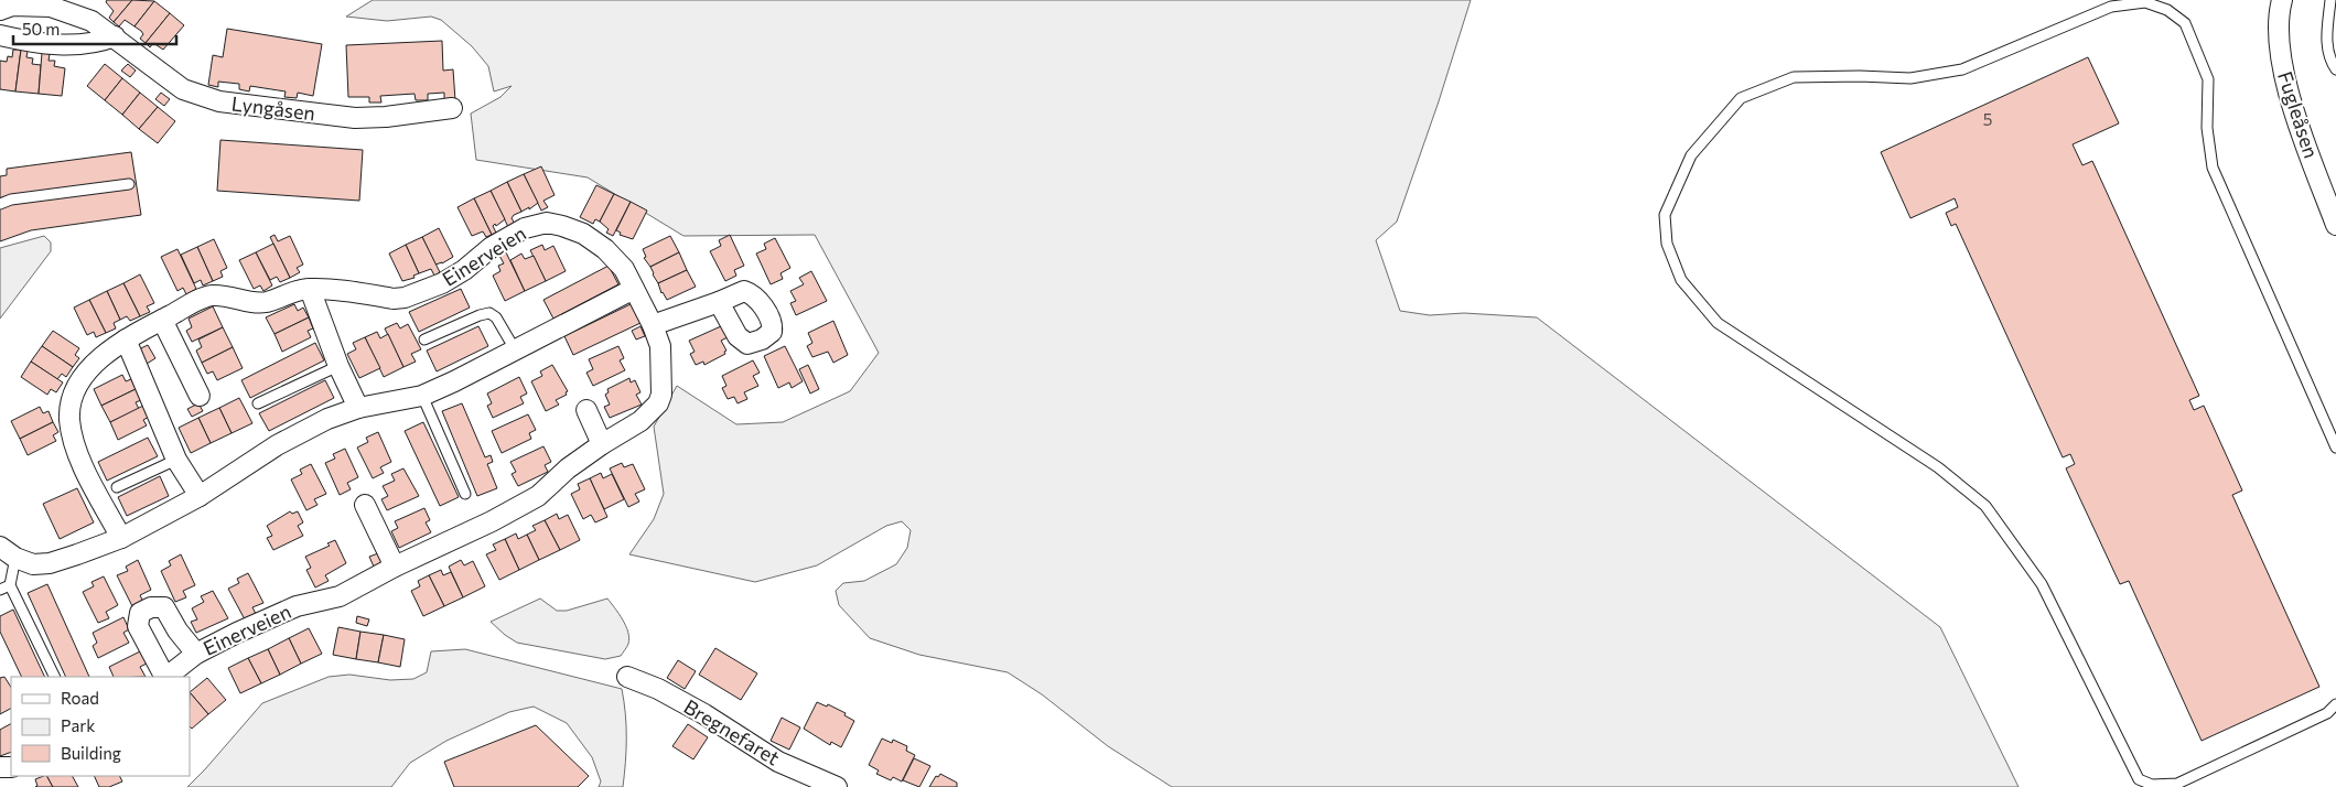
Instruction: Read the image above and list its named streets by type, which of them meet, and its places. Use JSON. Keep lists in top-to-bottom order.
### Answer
{
  "streets": {
    "street": [
      "Lyngåsen",
      "Fugleåsen",
      "Einerveien",
      "Bregnefaret"
    ]
  },
  "house_numbers": ["5"],
  "legend": ["Road", "Park", "Building"],
  "scale_bar": "50 m"
}
